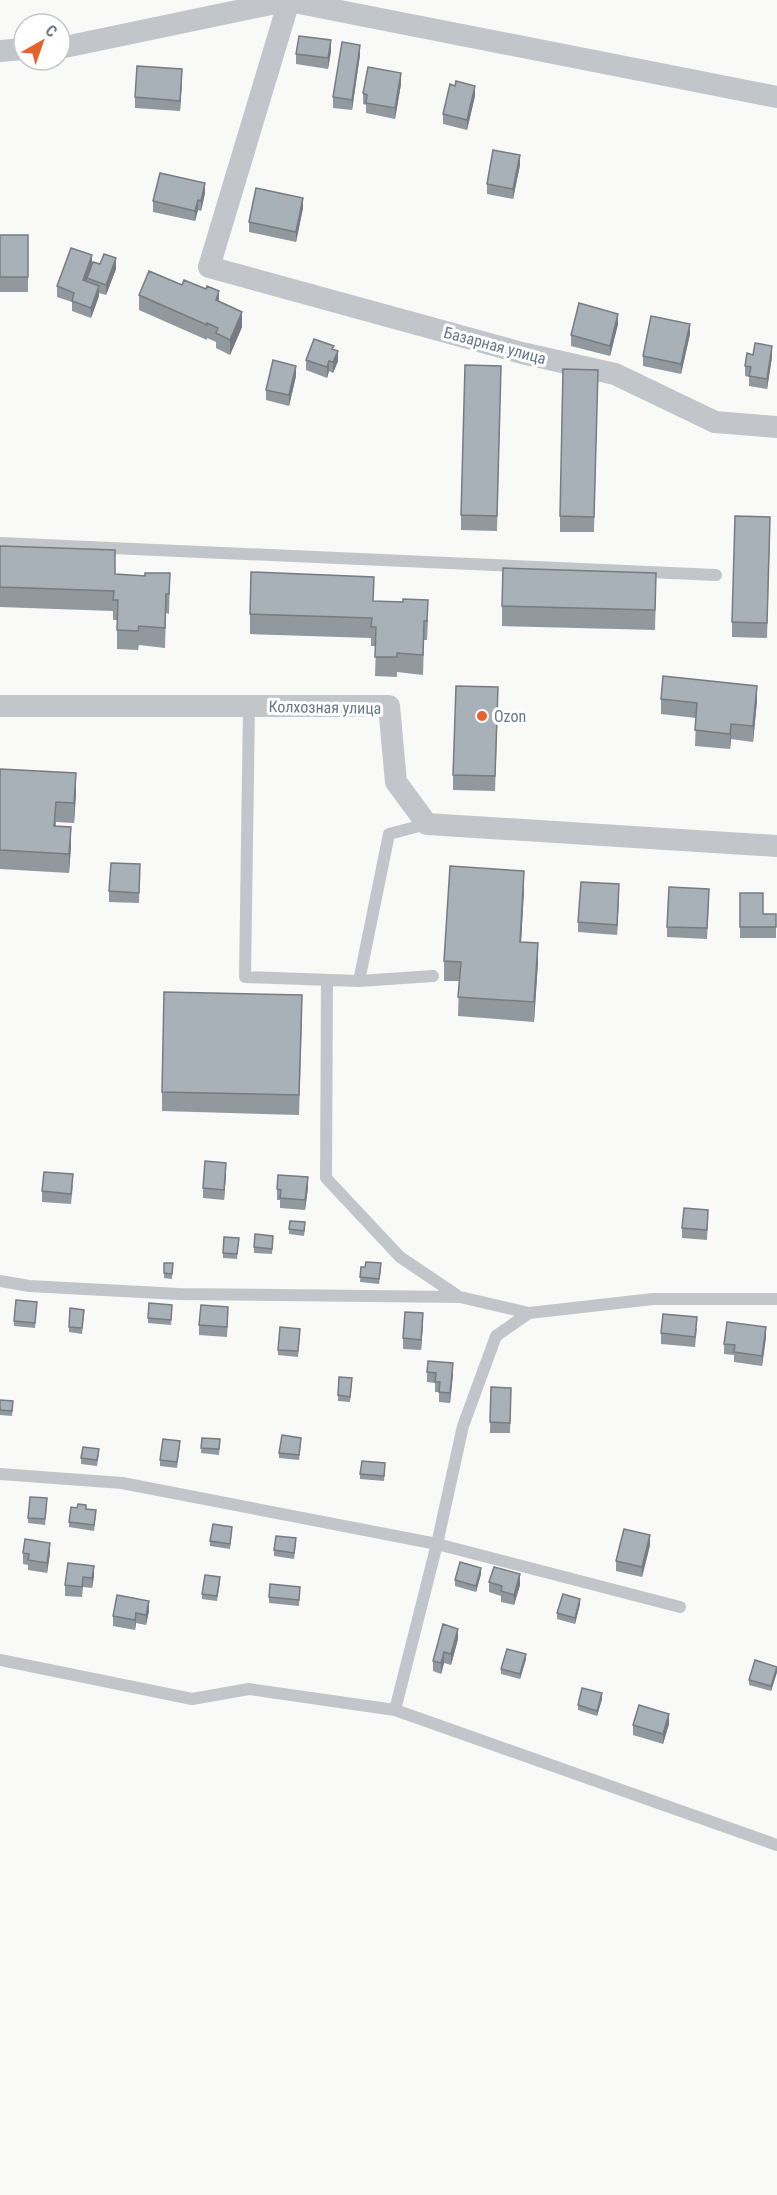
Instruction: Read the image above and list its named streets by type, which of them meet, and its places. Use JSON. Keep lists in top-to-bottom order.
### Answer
{
  "streets": {
    "street": ["Базарная улица", "Колхозная улица"]
  },
  "places": ["Ozon"],
  "north": "top right"
}
